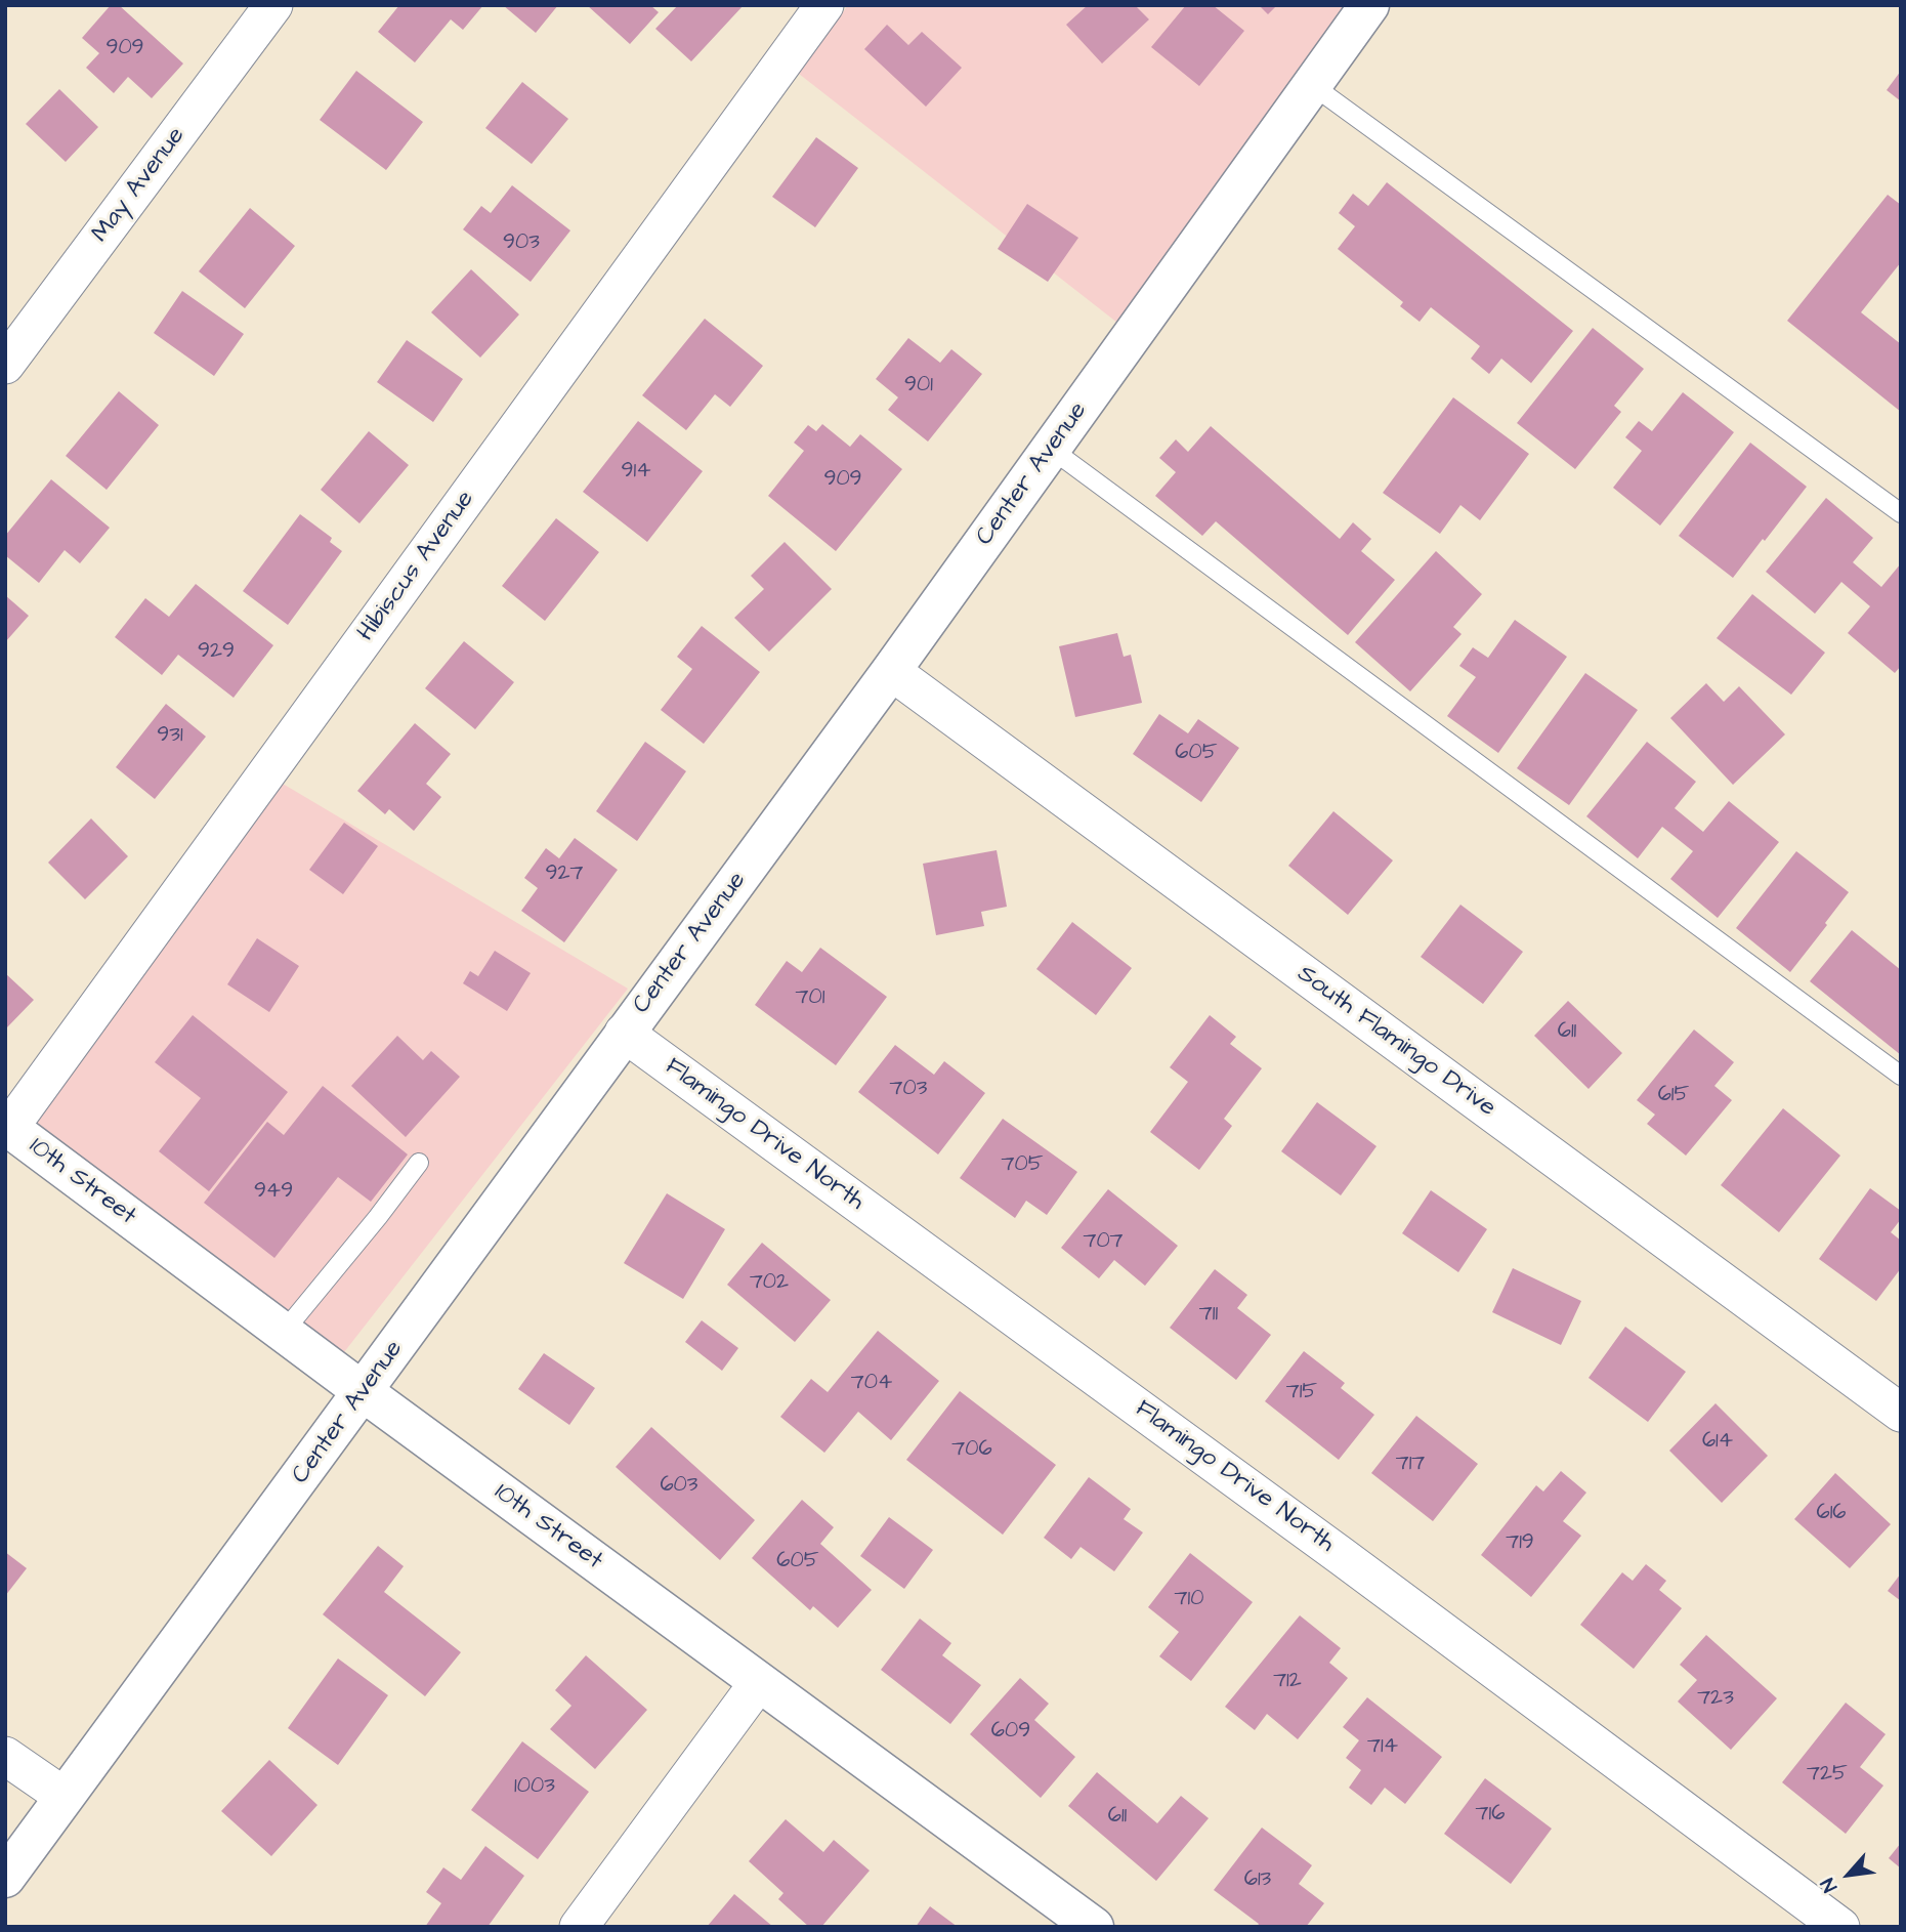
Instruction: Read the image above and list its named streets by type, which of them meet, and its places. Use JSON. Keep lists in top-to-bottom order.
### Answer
{
  "streets": {
    "street": [
      "May Avenue",
      "Center Avenue",
      "Hibiscus Avenue",
      "South Flamingo Drive",
      "Flamingo Drive North",
      "10th Street"
    ]
  },
  "crossings": [
    ["Center Avenue", "South Flamingo Drive"],
    ["Center Avenue", "Flamingo Drive North"],
    ["Center Avenue", "10th Street"],
    ["Hibiscus Avenue", "10th Street"]
  ],
  "house_numbers": [
    "909",
    "903",
    "901",
    "914",
    "909",
    "929",
    "931",
    "605",
    "927",
    "701",
    "611",
    "703",
    "615",
    "705",
    "949",
    "707",
    "702",
    "711",
    "704",
    "715",
    "614",
    "706",
    "717",
    "603",
    "616",
    "719",
    "605",
    "710",
    "712",
    "723",
    "609",
    "714",
    "725",
    "1003",
    "716",
    "611",
    "613"
  ],
  "north": "bottom left"
}
